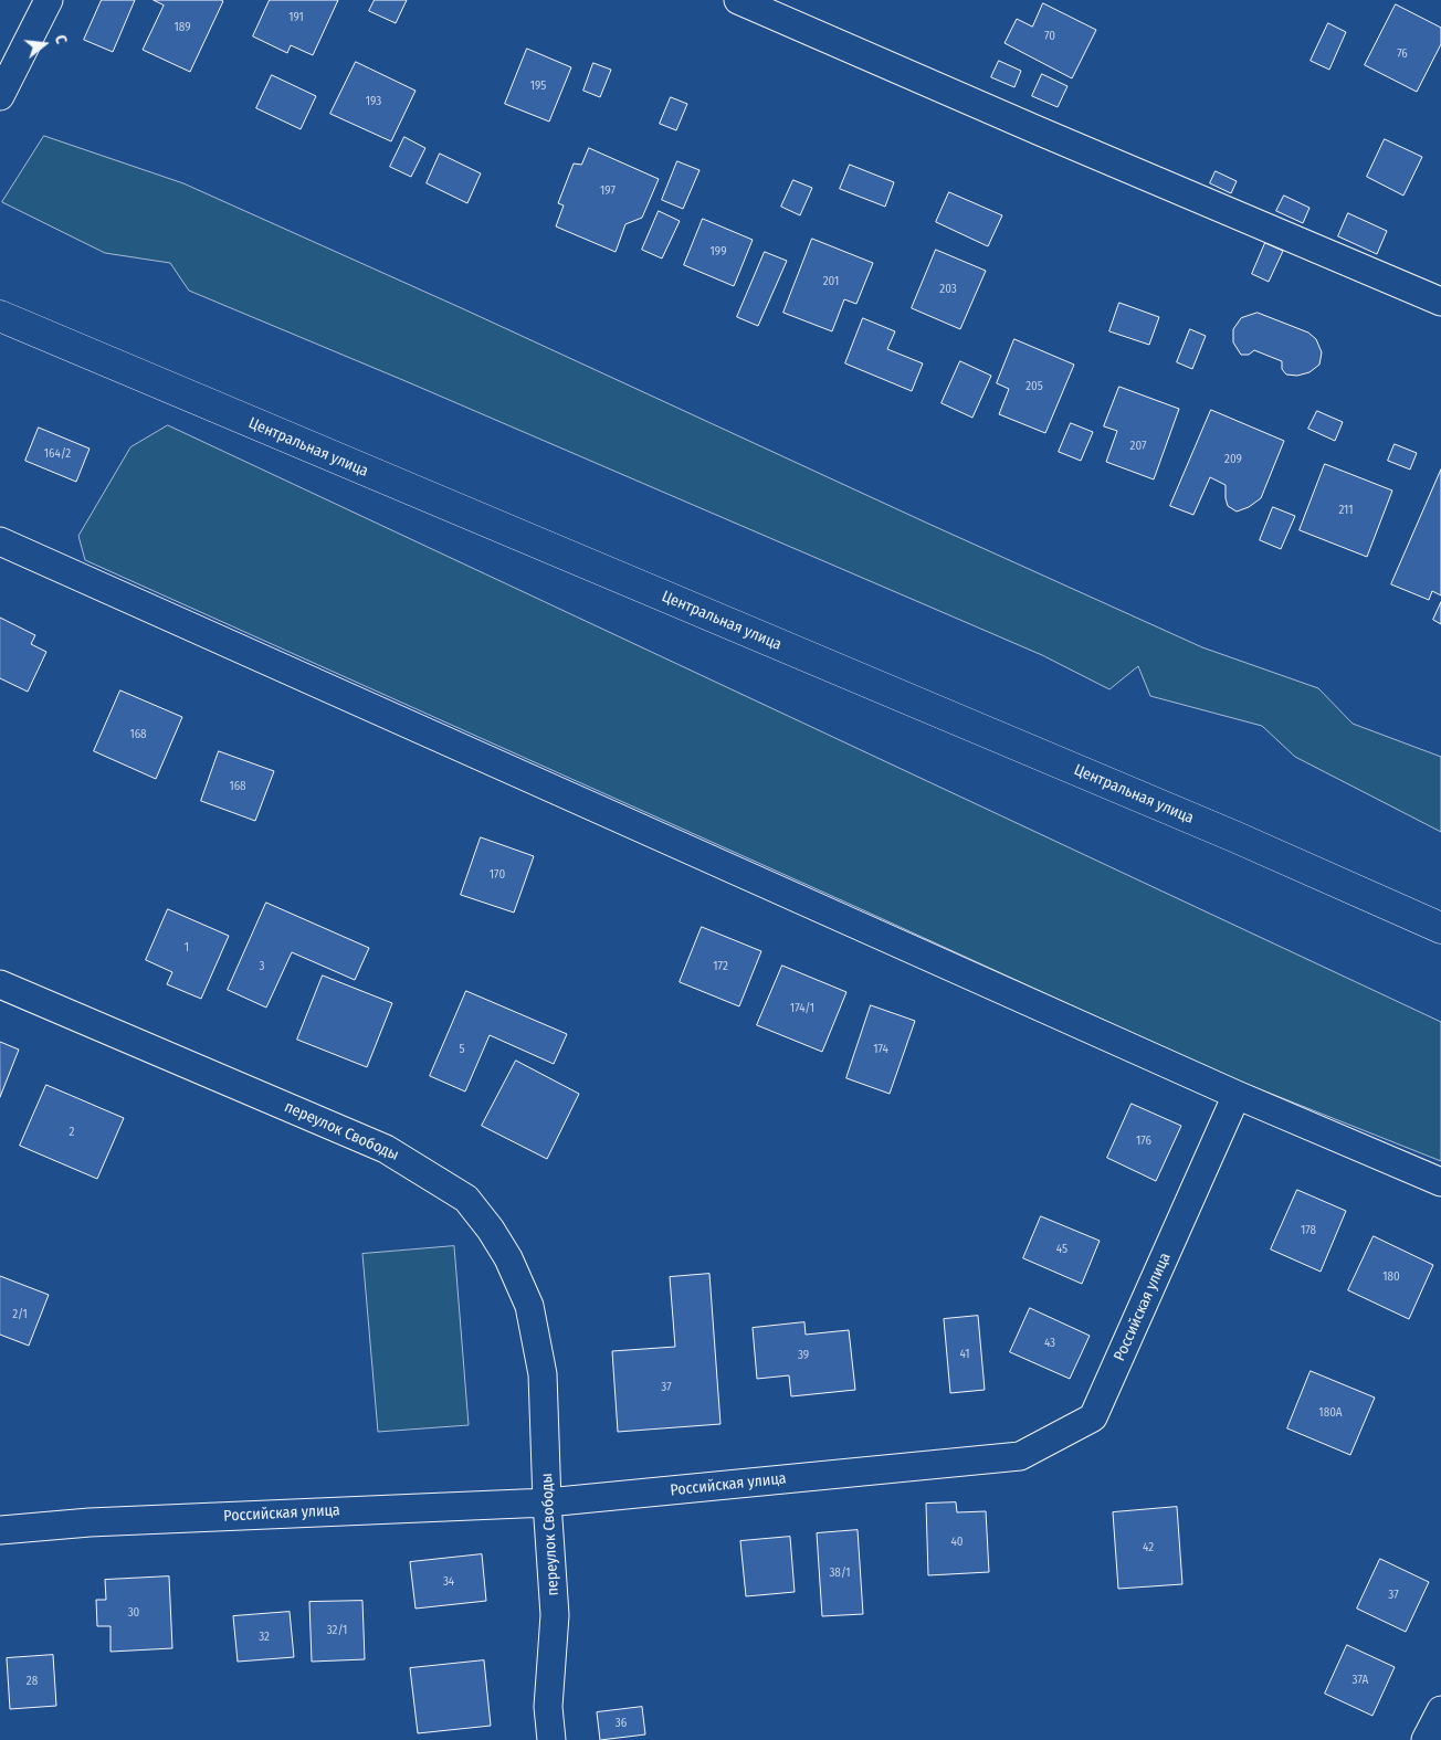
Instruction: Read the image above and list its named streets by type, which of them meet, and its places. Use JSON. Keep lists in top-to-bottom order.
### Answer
{
  "streets": {
    "street": ["Центральная улица", "переулок Свободы", "Российская улица"]
  },
  "crossings": [
    ["переулок Свободы", "Российская улица"]
  ],
  "house_numbers": [
    "191",
    "189",
    "70",
    "76",
    "195",
    "193",
    "197",
    "199",
    "201",
    "203",
    "205",
    "207",
    "164/2",
    "209",
    "211",
    "168",
    "168",
    "170",
    "1",
    "3",
    "172",
    "174/1",
    "5",
    "174",
    "2",
    "176",
    "178",
    "45",
    "180",
    "2/1",
    "43",
    "41",
    "39",
    "37",
    "180А",
    "40",
    "42",
    "38/1",
    "34",
    "37",
    "30",
    "32/1",
    "32",
    "37А",
    "28",
    "36"
  ],
  "north": "right"
}
